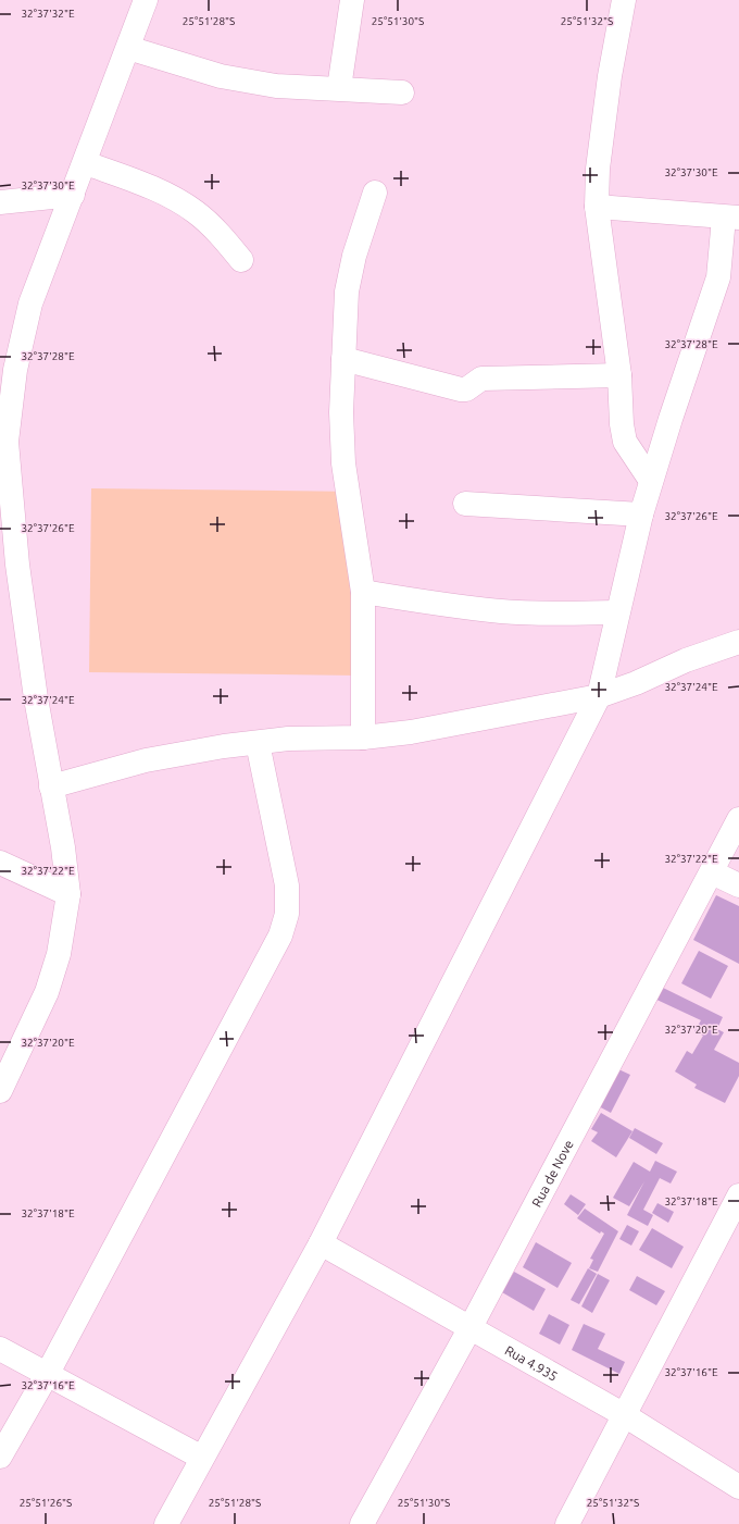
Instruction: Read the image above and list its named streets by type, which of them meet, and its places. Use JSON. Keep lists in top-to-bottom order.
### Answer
{
  "streets": {
    "street": ["Rua de Nove", "Rua 4.935"]
  },
  "crossings": [
    ["Rua de Nove", "Rua 4.935"]
  ],
  "coordinates": [
    "32°37'32\"E",
    "25°51'28\"S",
    "25°51'30\"S",
    "25°51'32\"S",
    "32°37'30\"E",
    "32°37'28\"E",
    "32°37'26\"E",
    "32°37'24\"E",
    "32°37'22\"E",
    "32°37'20\"E",
    "32°37'18\"E",
    "32°37'16\"E",
    "25°51'26\"S"
  ]
}
